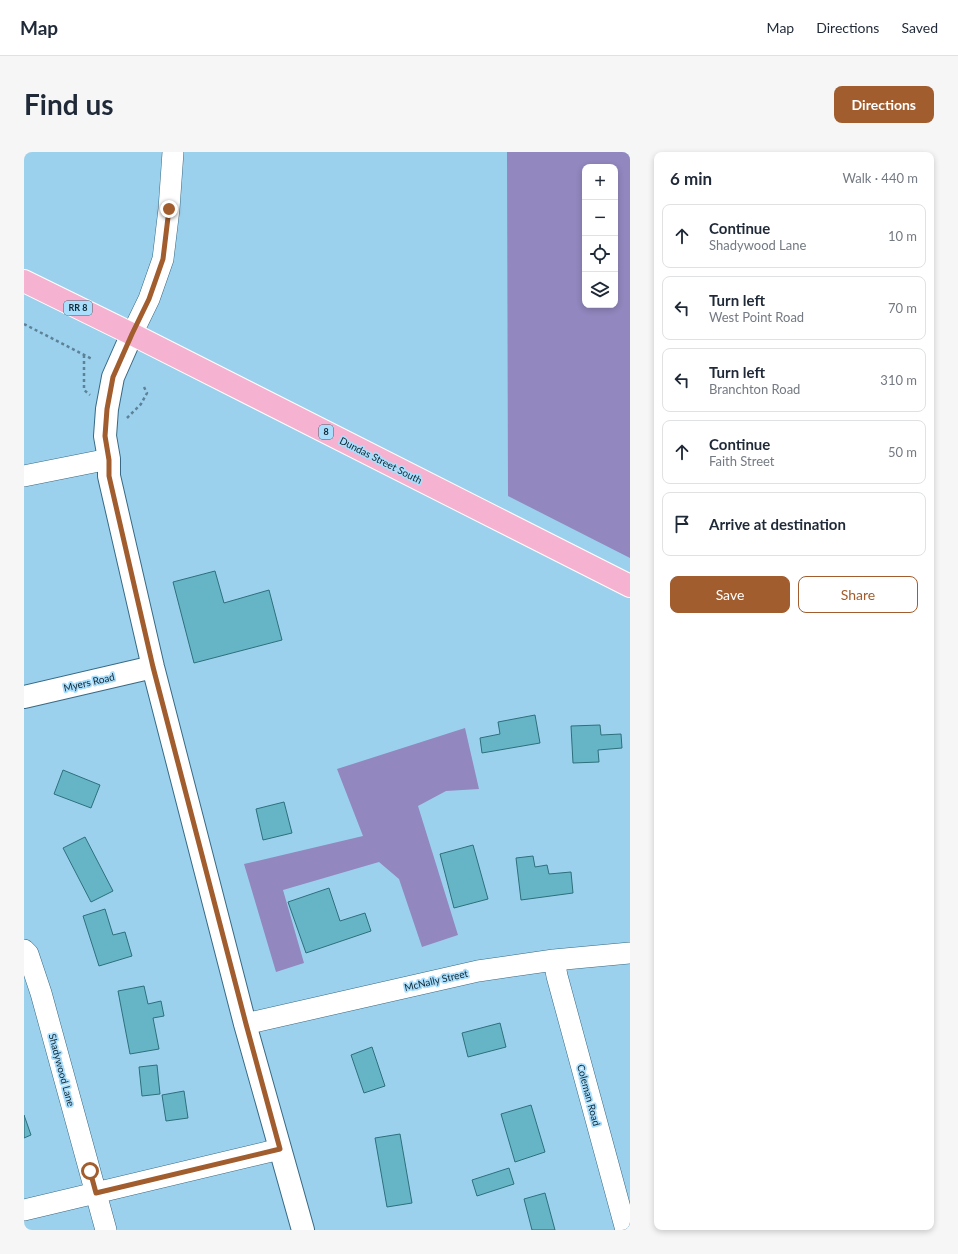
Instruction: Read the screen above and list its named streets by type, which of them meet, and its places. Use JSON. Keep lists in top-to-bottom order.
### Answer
{
  "streets": {
    "main road": [
      "RR 8",
      "8",
      "Dundas Street South",
      "Myers Road"
    ],
    "street": ["McNally Street", "Shadywood Lane", "Coleman Road"]
  },
  "crossings": [
    ["McNally Street", "Coleman Road"]
  ],
  "page": {
    "header": "Map",
    "nav": ["Map", "Directions", "Saved"],
    "buttons": [
      "Directions",
      ["Save", "Share"]
    ],
    "title": "Find us",
    "heading": ["6 min", "Walk · 440 m"],
    "map_buttons": ["+", "−"],
    "list": [
      ["Continue", "Shadywood Lane", "10 m"],
      ["Turn left", "West Point Road", "70 m"],
      ["Turn left", "Branchton Road", "310 m"],
      ["Continue", "Faith Street", "50 m"],
      "Arrive at destination"
    ]
  }
}
